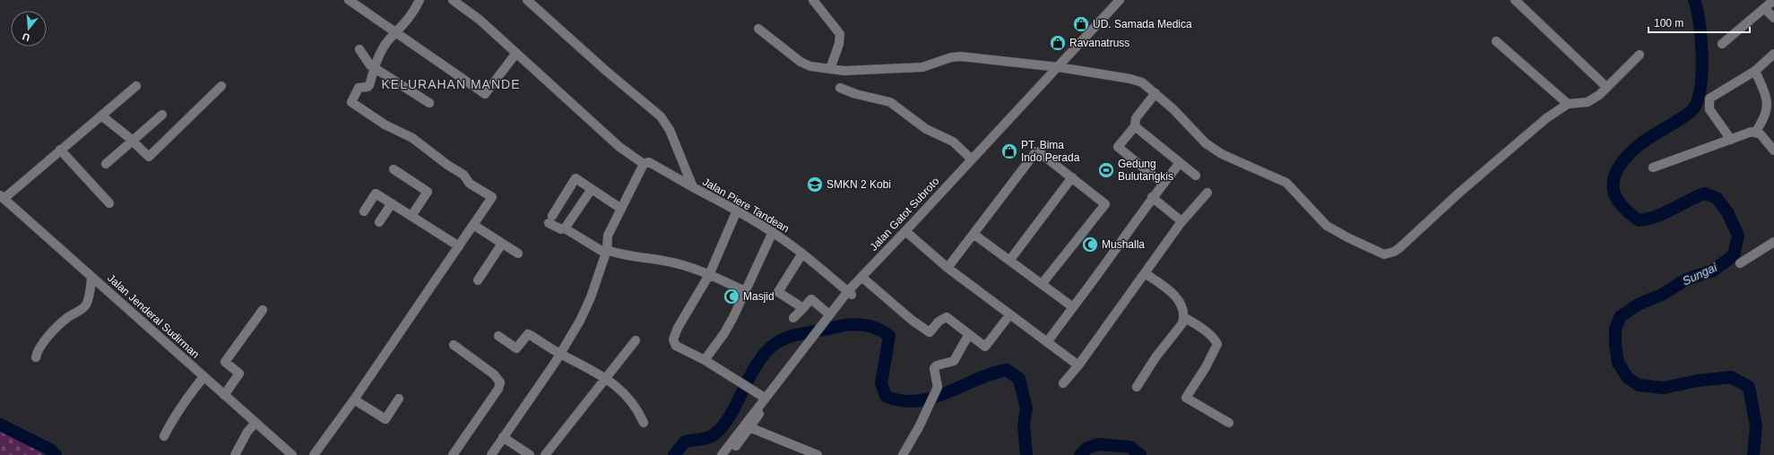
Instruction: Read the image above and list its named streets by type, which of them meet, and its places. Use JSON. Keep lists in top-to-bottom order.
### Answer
{
  "streets": {
    "street": ["Jalan Piere Tandean", "Jalan Gatot Subroto", "Jalan Jenderal Sudirman"]
  },
  "crossings": [
    ["Jalan Piere Tandean", "Jalan Gatot Subroto"]
  ],
  "districts": ["KELURAHAN MANDE"],
  "water": ["Sungai"],
  "places": {
    "shop": ["UD. Samada Medica", "Ravanatruss", "PT. Bima Indo Perada"],
    "sports": ["Gedung Bulutangkis"],
    "school or university": ["SMKN 2 Kobi"],
    "mosque": ["Mushalla", "Masjid"]
  },
  "scale_bar": "100 m",
  "north": "bottom"
}
